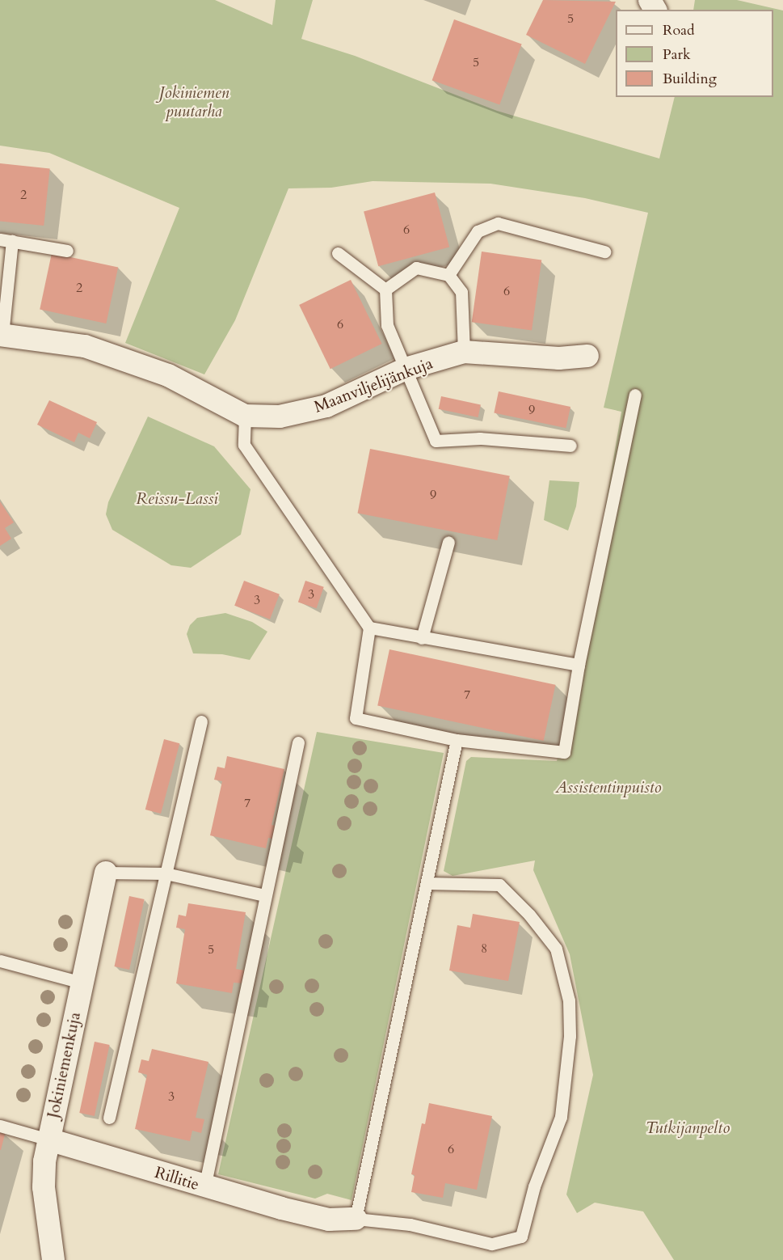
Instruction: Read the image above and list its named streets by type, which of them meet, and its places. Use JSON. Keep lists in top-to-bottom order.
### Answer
{
  "streets": {
    "street": ["Maanviljelijänkuja", "Jokiniemenkuja", "Rillitie"]
  },
  "crossings": [
    ["Jokiniemenkuja", "Rillitie"]
  ],
  "parks": [
    "Jokiniemen puutarha",
    "Reissu-Lassi",
    "Assistentinpuisto",
    "Tutkijanpelto"
  ],
  "house_numbers": [
    "5",
    "5",
    "2",
    "6",
    "2",
    "6",
    "6",
    "9",
    "9",
    "3",
    "3",
    "7",
    "7",
    "8",
    "5",
    "3",
    "6"
  ],
  "legend": ["Road", "Park", "Building"]
}
